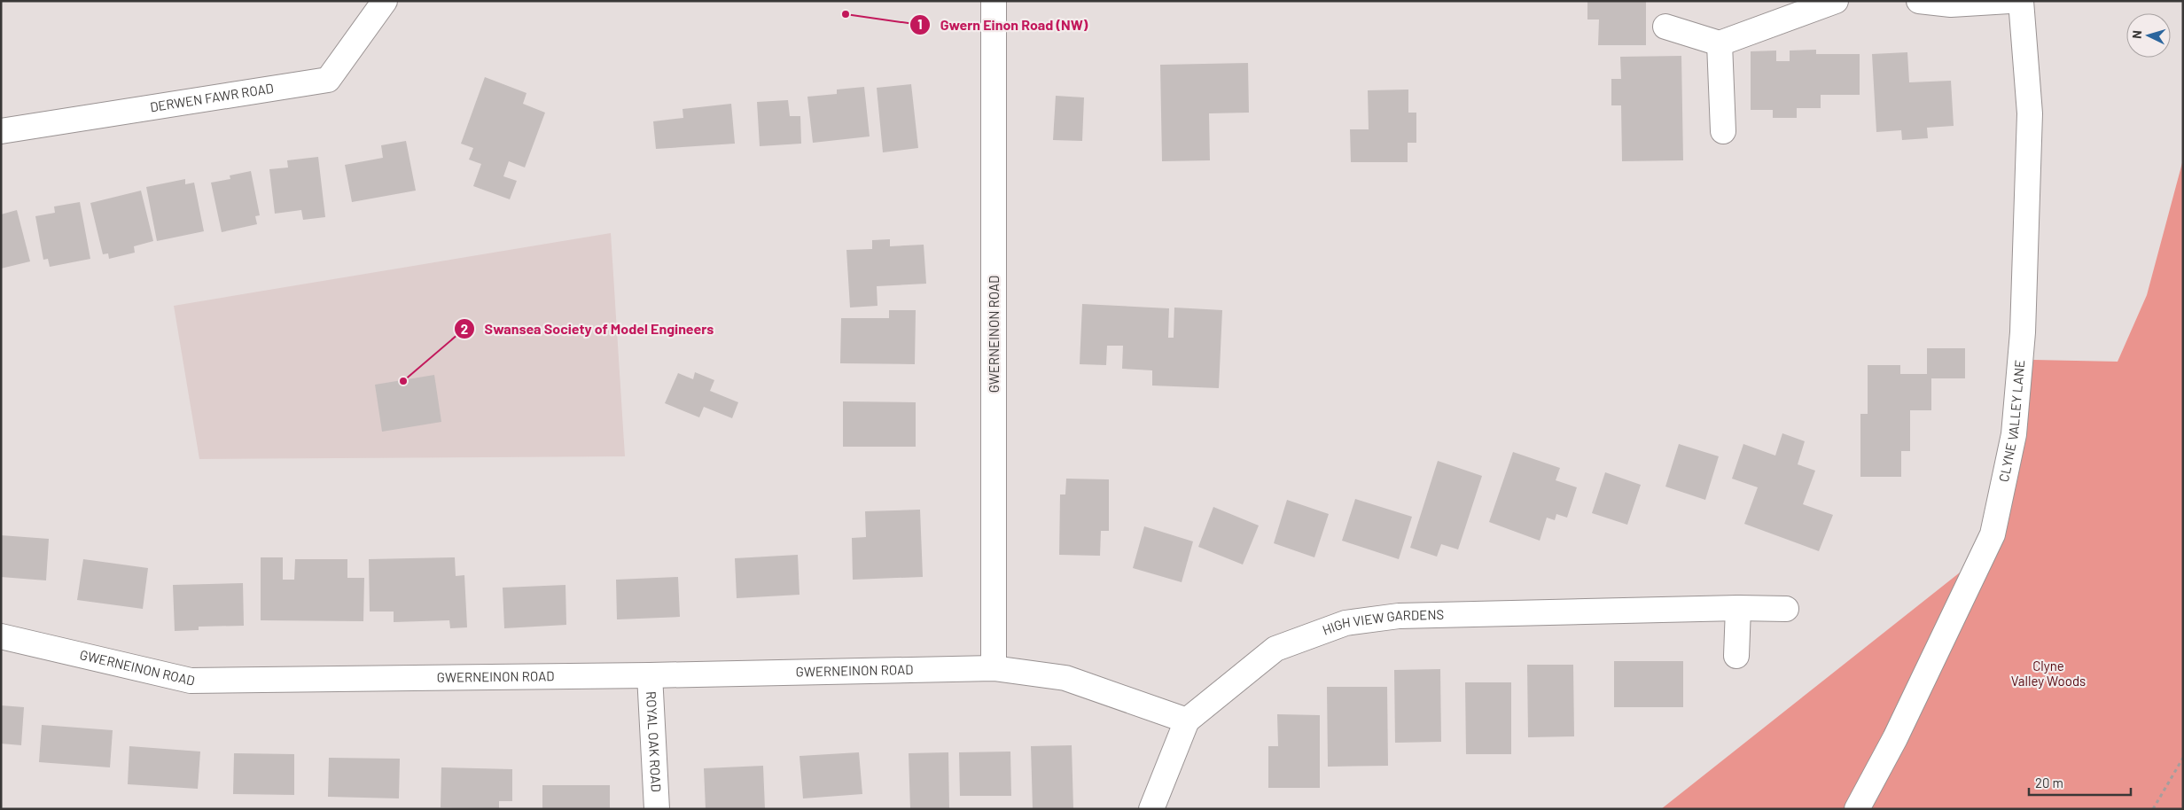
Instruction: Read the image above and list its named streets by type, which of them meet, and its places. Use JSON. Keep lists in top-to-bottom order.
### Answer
{
  "streets": {
    "street": [
      "DERWEN FAWR ROAD",
      "GWERNEINON ROAD",
      "CLYNE VALLEY LANE",
      "HIGH VIEW GARDENS",
      "ROYAL OAK ROAD"
    ]
  },
  "crossings": [
    ["GWERNEINON ROAD", "HIGH VIEW GARDENS"],
    ["GWERNEINON ROAD", "ROYAL OAK ROAD"]
  ],
  "parks": ["Clyne Valley Woods"],
  "places": ["Gwern Einon Road (NW)", "Swansea Society of Model Engineers"],
  "scale_bar": "20 m",
  "north": "left"
}
